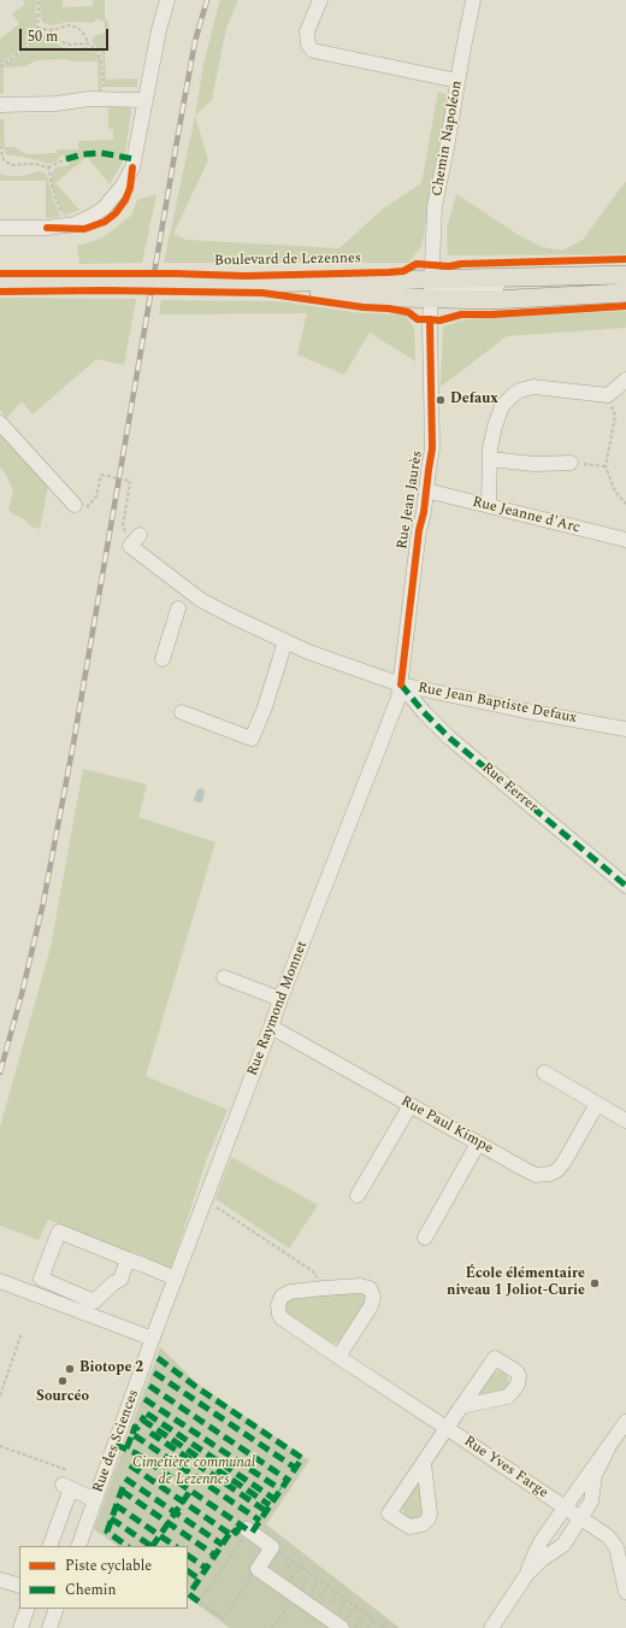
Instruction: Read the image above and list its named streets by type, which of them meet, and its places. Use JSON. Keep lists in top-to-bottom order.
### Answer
{
  "streets": {
    "main road": ["Boulevard de Lezennes"],
    "street": [
      "Chemin Napoléon",
      "Rue Jean Jaurès",
      "Rue Jeanne d'Arc",
      "Rue Jean Baptiste Defaux",
      "Rue Ferrer",
      "Rue Raymond Monnet",
      "Rue Paul Kimpe",
      "Rue des Sciences",
      "Rue Yves Farge"
    ]
  },
  "crossings": [
    ["Chemin Napoléon", "Boulevard de Lezennes"],
    ["Chemin Napoléon", "Rue Jean Jaurès"],
    ["Boulevard de Lezennes", "Rue Jean Jaurès"],
    ["Rue Jean Jaurès", "Rue Jeanne d'Arc"],
    ["Rue Jean Jaurès", "Rue Jean Baptiste Defaux"],
    ["Rue Jean Jaurès", "Rue Ferrer"],
    ["Rue Jean Jaurès", "Rue Raymond Monnet"],
    ["Rue Jean Baptiste Defaux", "Rue Ferrer"],
    ["Rue Jean Baptiste Defaux", "Rue Raymond Monnet"],
    ["Rue Ferrer", "Rue Raymond Monnet"],
    ["Rue Raymond Monnet", "Rue Paul Kimpe"],
    ["Rue Raymond Monnet", "Rue des Sciences"]
  ],
  "parks": ["Cimetière communal de Lezennes"],
  "places": [
    "Defaux",
    "École élémentaire niveau 1 Joliot-Curie",
    "Biotope 2",
    "Sourcéo"
  ],
  "legend": ["Piste cyclable", "Chemin"],
  "scale_bar": "50 m"
}
